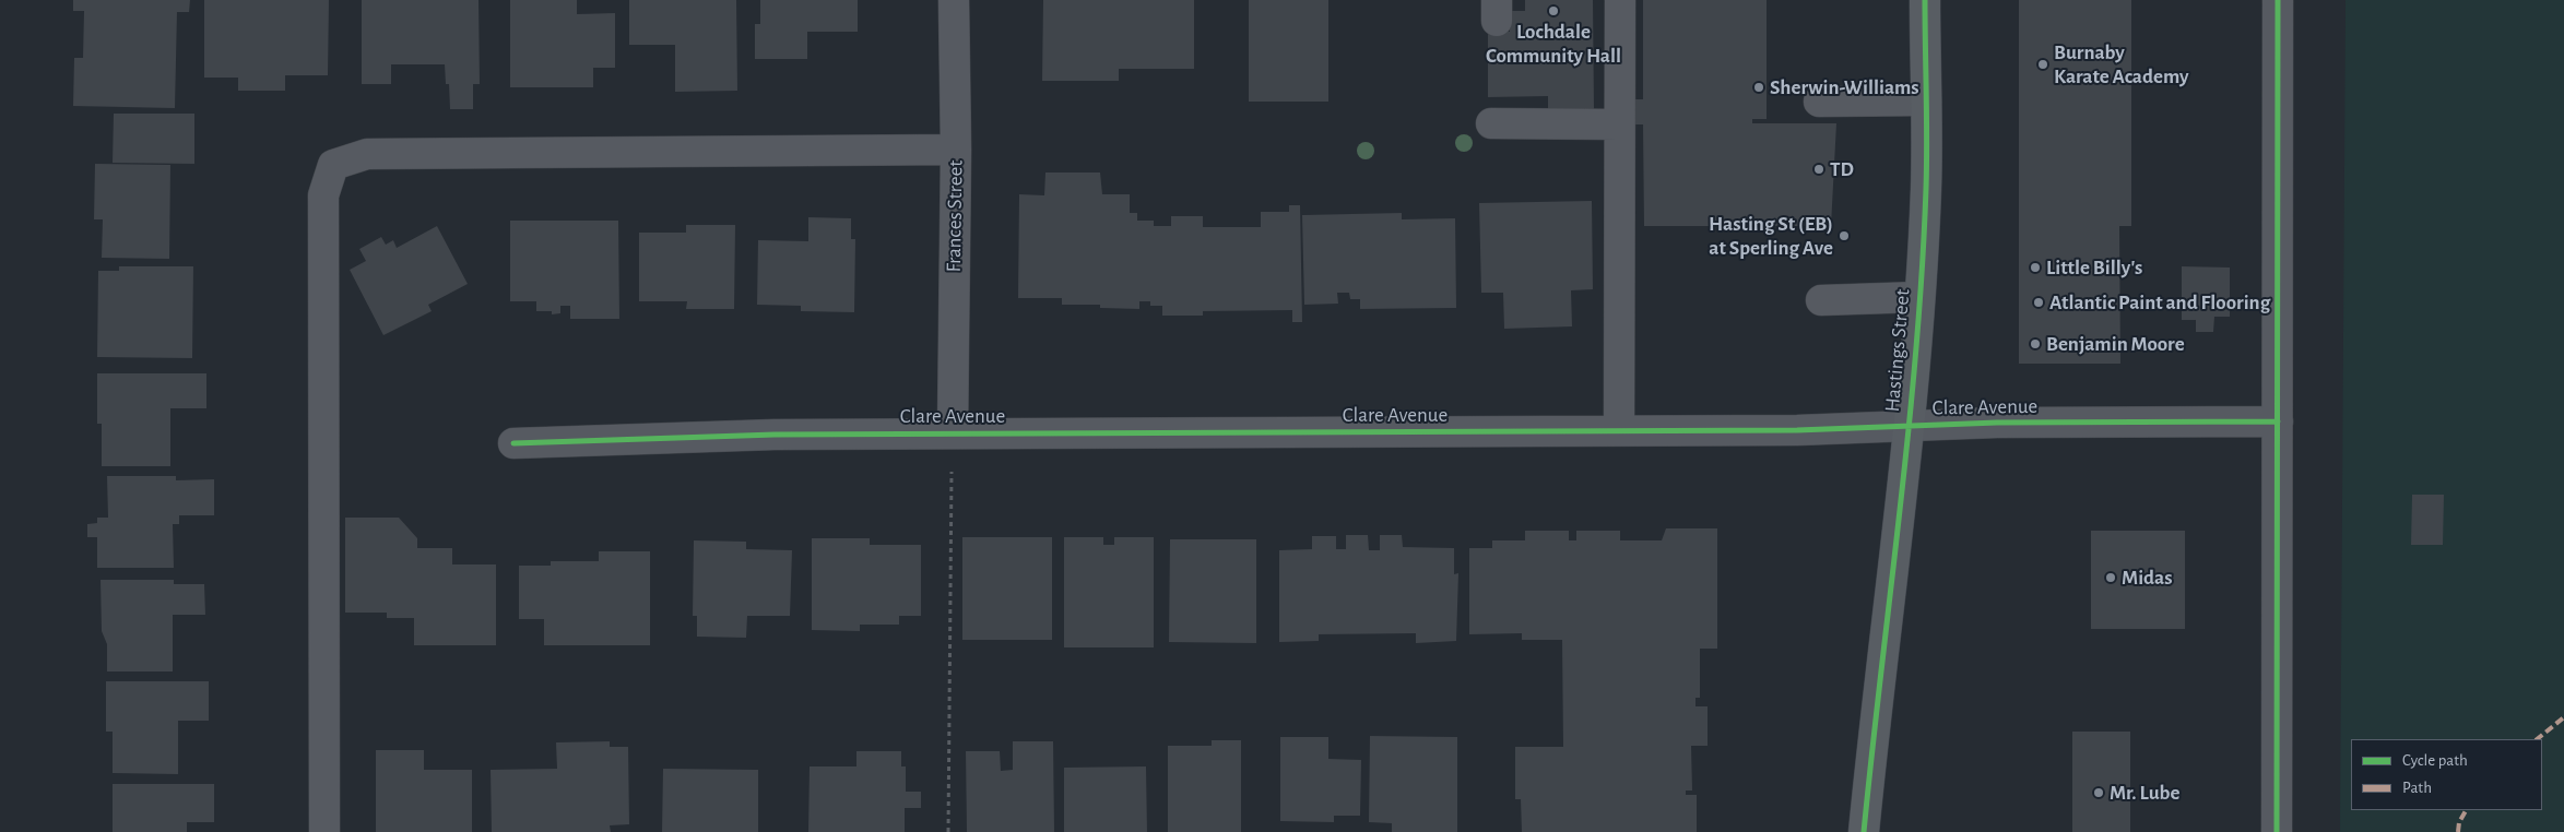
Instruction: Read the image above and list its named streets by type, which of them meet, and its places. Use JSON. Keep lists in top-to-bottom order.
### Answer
{
  "streets": {
    "main road": ["Hastings Street"],
    "street": ["Frances Street", "Clare Avenue"]
  },
  "crossings": [
    ["Frances Street", "Clare Avenue"],
    ["Hastings Street", "Clare Avenue"]
  ],
  "places": [
    "Lochdale Community Hall",
    "Burnaby Karate Academy",
    "Sherwin-Williams",
    "TD",
    "Hasting St (EB) at Sperling Ave",
    "Little Billy's",
    "Atlantic Paint and Flooring",
    "Benjamin Moore",
    "Midas",
    "Mr. Lube"
  ],
  "legend": ["Cycle path", "Path"]
}
